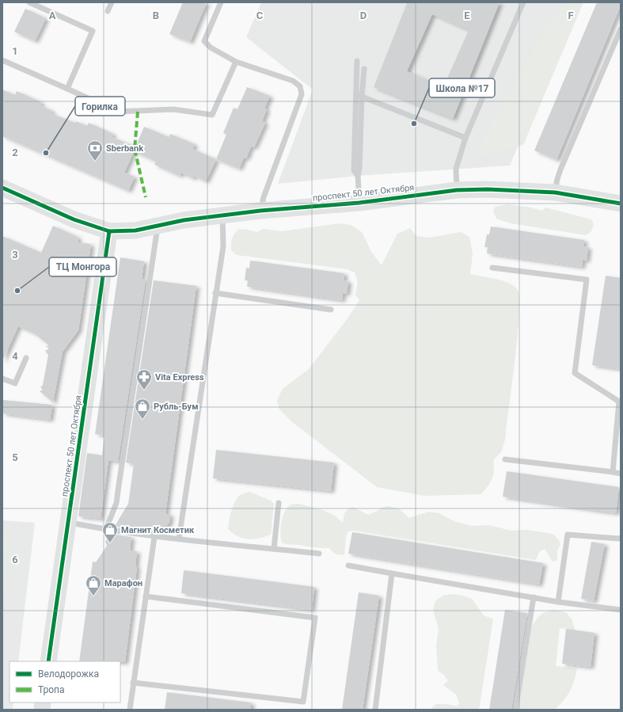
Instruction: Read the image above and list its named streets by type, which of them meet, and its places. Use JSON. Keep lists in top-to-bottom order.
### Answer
{
  "streets": {
    "street": ["проспект 50 лет Октября"]
  },
  "places": {
    "other": ["Школа №17", "Горилка", "ТЦ Монгора"],
    "bank": ["Sberbank"],
    "pharmacy": ["Vita Express"],
    "shop": ["Рубль-Бум", "Магнит Косметик", "Марафон"]
  },
  "legend": ["Велодорожка", "Тропа"],
  "grid": {
    "columns": [
      "A",
      "B",
      "C",
      "D",
      "E",
      "F"
    ],
    "rows": [
      "1",
      "2",
      "3",
      "4",
      "5",
      "6"
    ]
  }
}
